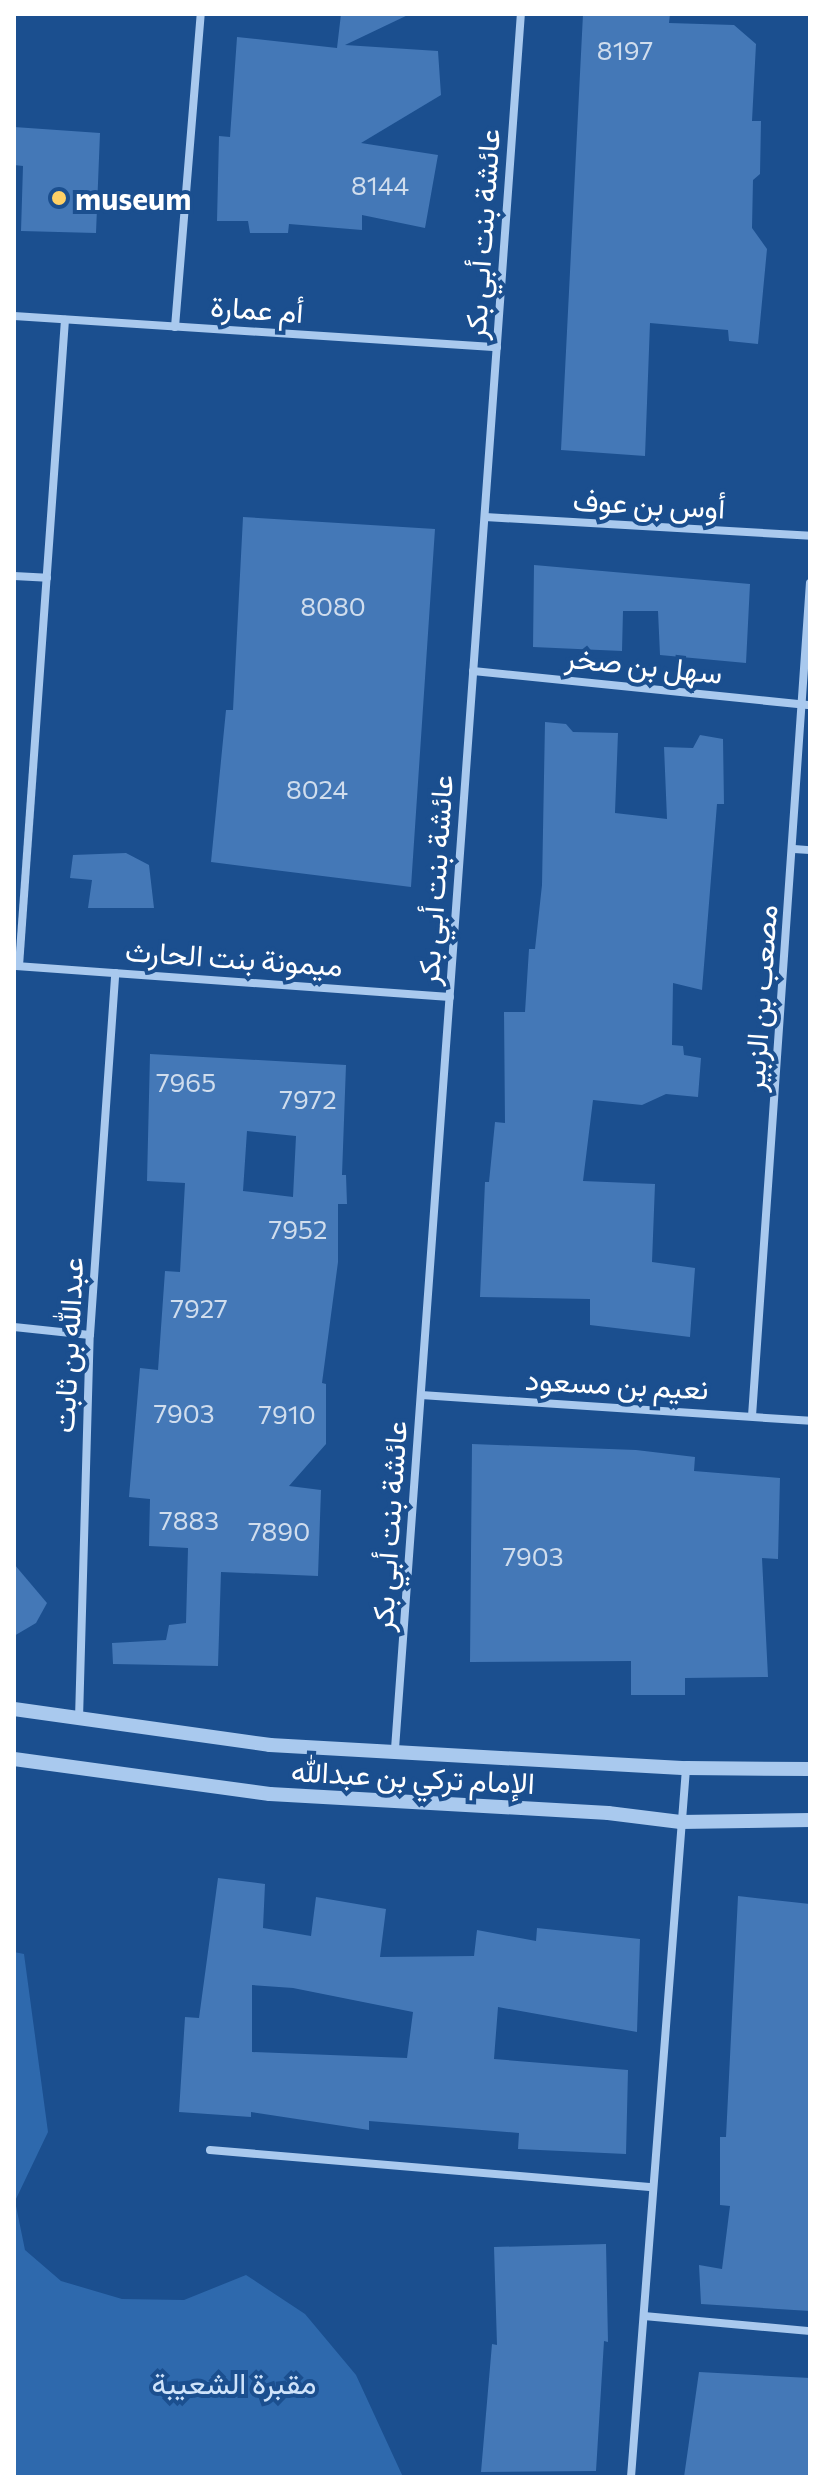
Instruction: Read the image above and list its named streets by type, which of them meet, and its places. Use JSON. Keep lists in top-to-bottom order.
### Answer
{
  "streets": {
    "street": [
      "عائشة بنت أبي بكر",
      "أم عمارة",
      "أوس بن عوف",
      "سهل بن صخر",
      "ميمونة بنت الحارث",
      "مصعب بن الزبير",
      "عبدالله بن ثابت",
      "نعيم بن مسعود",
      "الإمام تركي بن عبدالله"
    ]
  },
  "crossings": [
    ["عائشة بنت أبي بكر", "أم عمارة"],
    ["عائشة بنت أبي بكر", "أوس بن عوف"],
    ["عائشة بنت أبي بكر", "سهل بن صخر"],
    ["عائشة بنت أبي بكر", "ميمونة بنت الحارث"],
    ["عائشة بنت أبي بكر", "نعيم بن مسعود"],
    ["عائشة بنت أبي بكر", "الإمام تركي بن عبدالله"],
    ["سهل بن صخر", "مصعب بن الزبير"],
    ["ميمونة بنت الحارث", "عبدالله بن ثابت"],
    ["مصعب بن الزبير", "نعيم بن مسعود"],
    ["عبدالله بن ثابت", "الإمام تركي بن عبدالله"]
  ],
  "parks": ["مقبرة الشعيبة"],
  "places": ["museum"],
  "house_numbers": [
    "8197",
    "8144",
    "8080",
    "8024",
    "7965",
    "7972",
    "7952",
    "7927",
    "7903",
    "7910",
    "7883",
    "7890",
    "7903"
  ]
}
